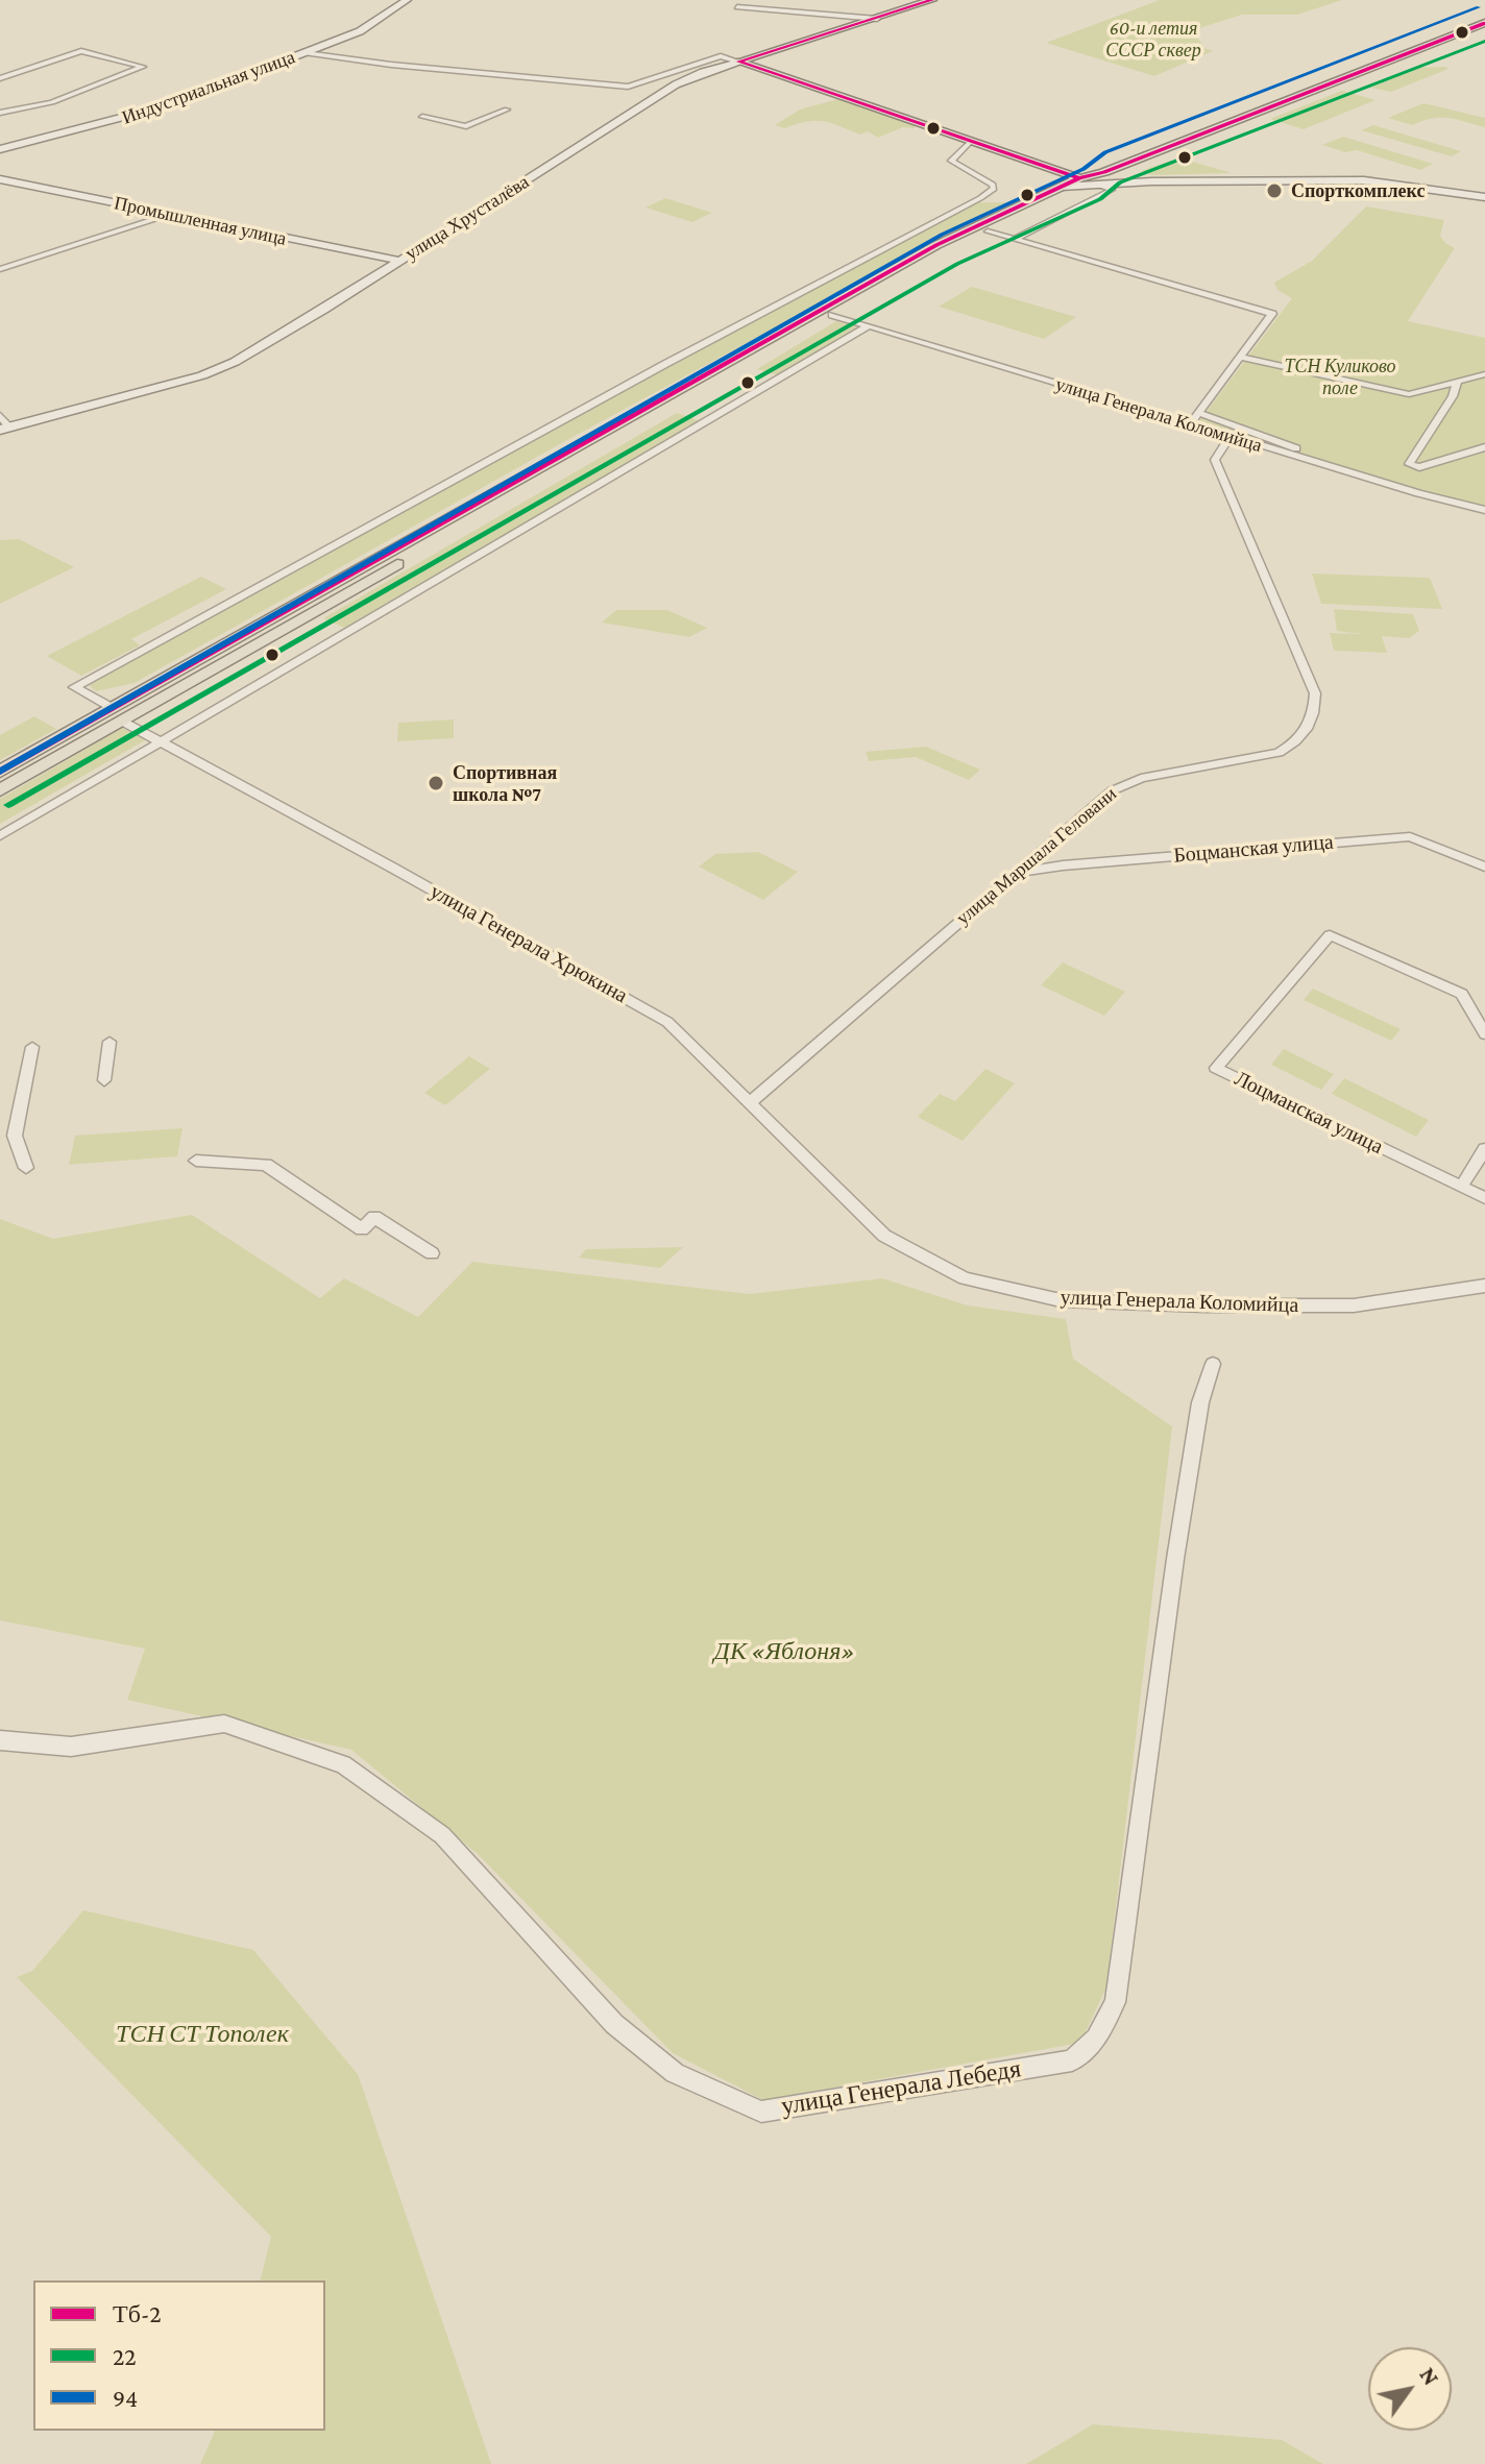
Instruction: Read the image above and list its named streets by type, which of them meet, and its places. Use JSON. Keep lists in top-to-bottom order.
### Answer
{
  "streets": {
    "main road": ["Индустриальная улица", "улица Хрусталёва", "Промышленная улица"],
    "street": [
      "улица Генерала Коломийца",
      "Боцманская улица",
      "улица Маршала Геловани",
      "улица Генерала Хрюкина",
      "Лоцманская улица",
      "улица Генерала Лебедя"
    ]
  },
  "crossings": [
    ["улица Хрусталёва", "Промышленная улица"],
    ["улица Генерала Коломийца", "улица Маршала Геловани"],
    ["улица Генерала Коломийца", "улица Генерала Хрюкина"],
    ["Боцманская улица", "улица Маршала Геловани"],
    ["улица Маршала Геловани", "улица Генерала Хрюкина"]
  ],
  "parks": [
    "60-и летия СССР сквер",
    "ТСН Куликово поле",
    "ДК «Яблоня»",
    "ТСН СТ Тополек"
  ],
  "places": ["Спорткомплекс", "Спортивная школа №7"],
  "lines": ["transit line Тб-2", "transit line 94", "transit line 22"],
  "legend": ["Тб-2", "22", "94"],
  "north": "top right"
}
